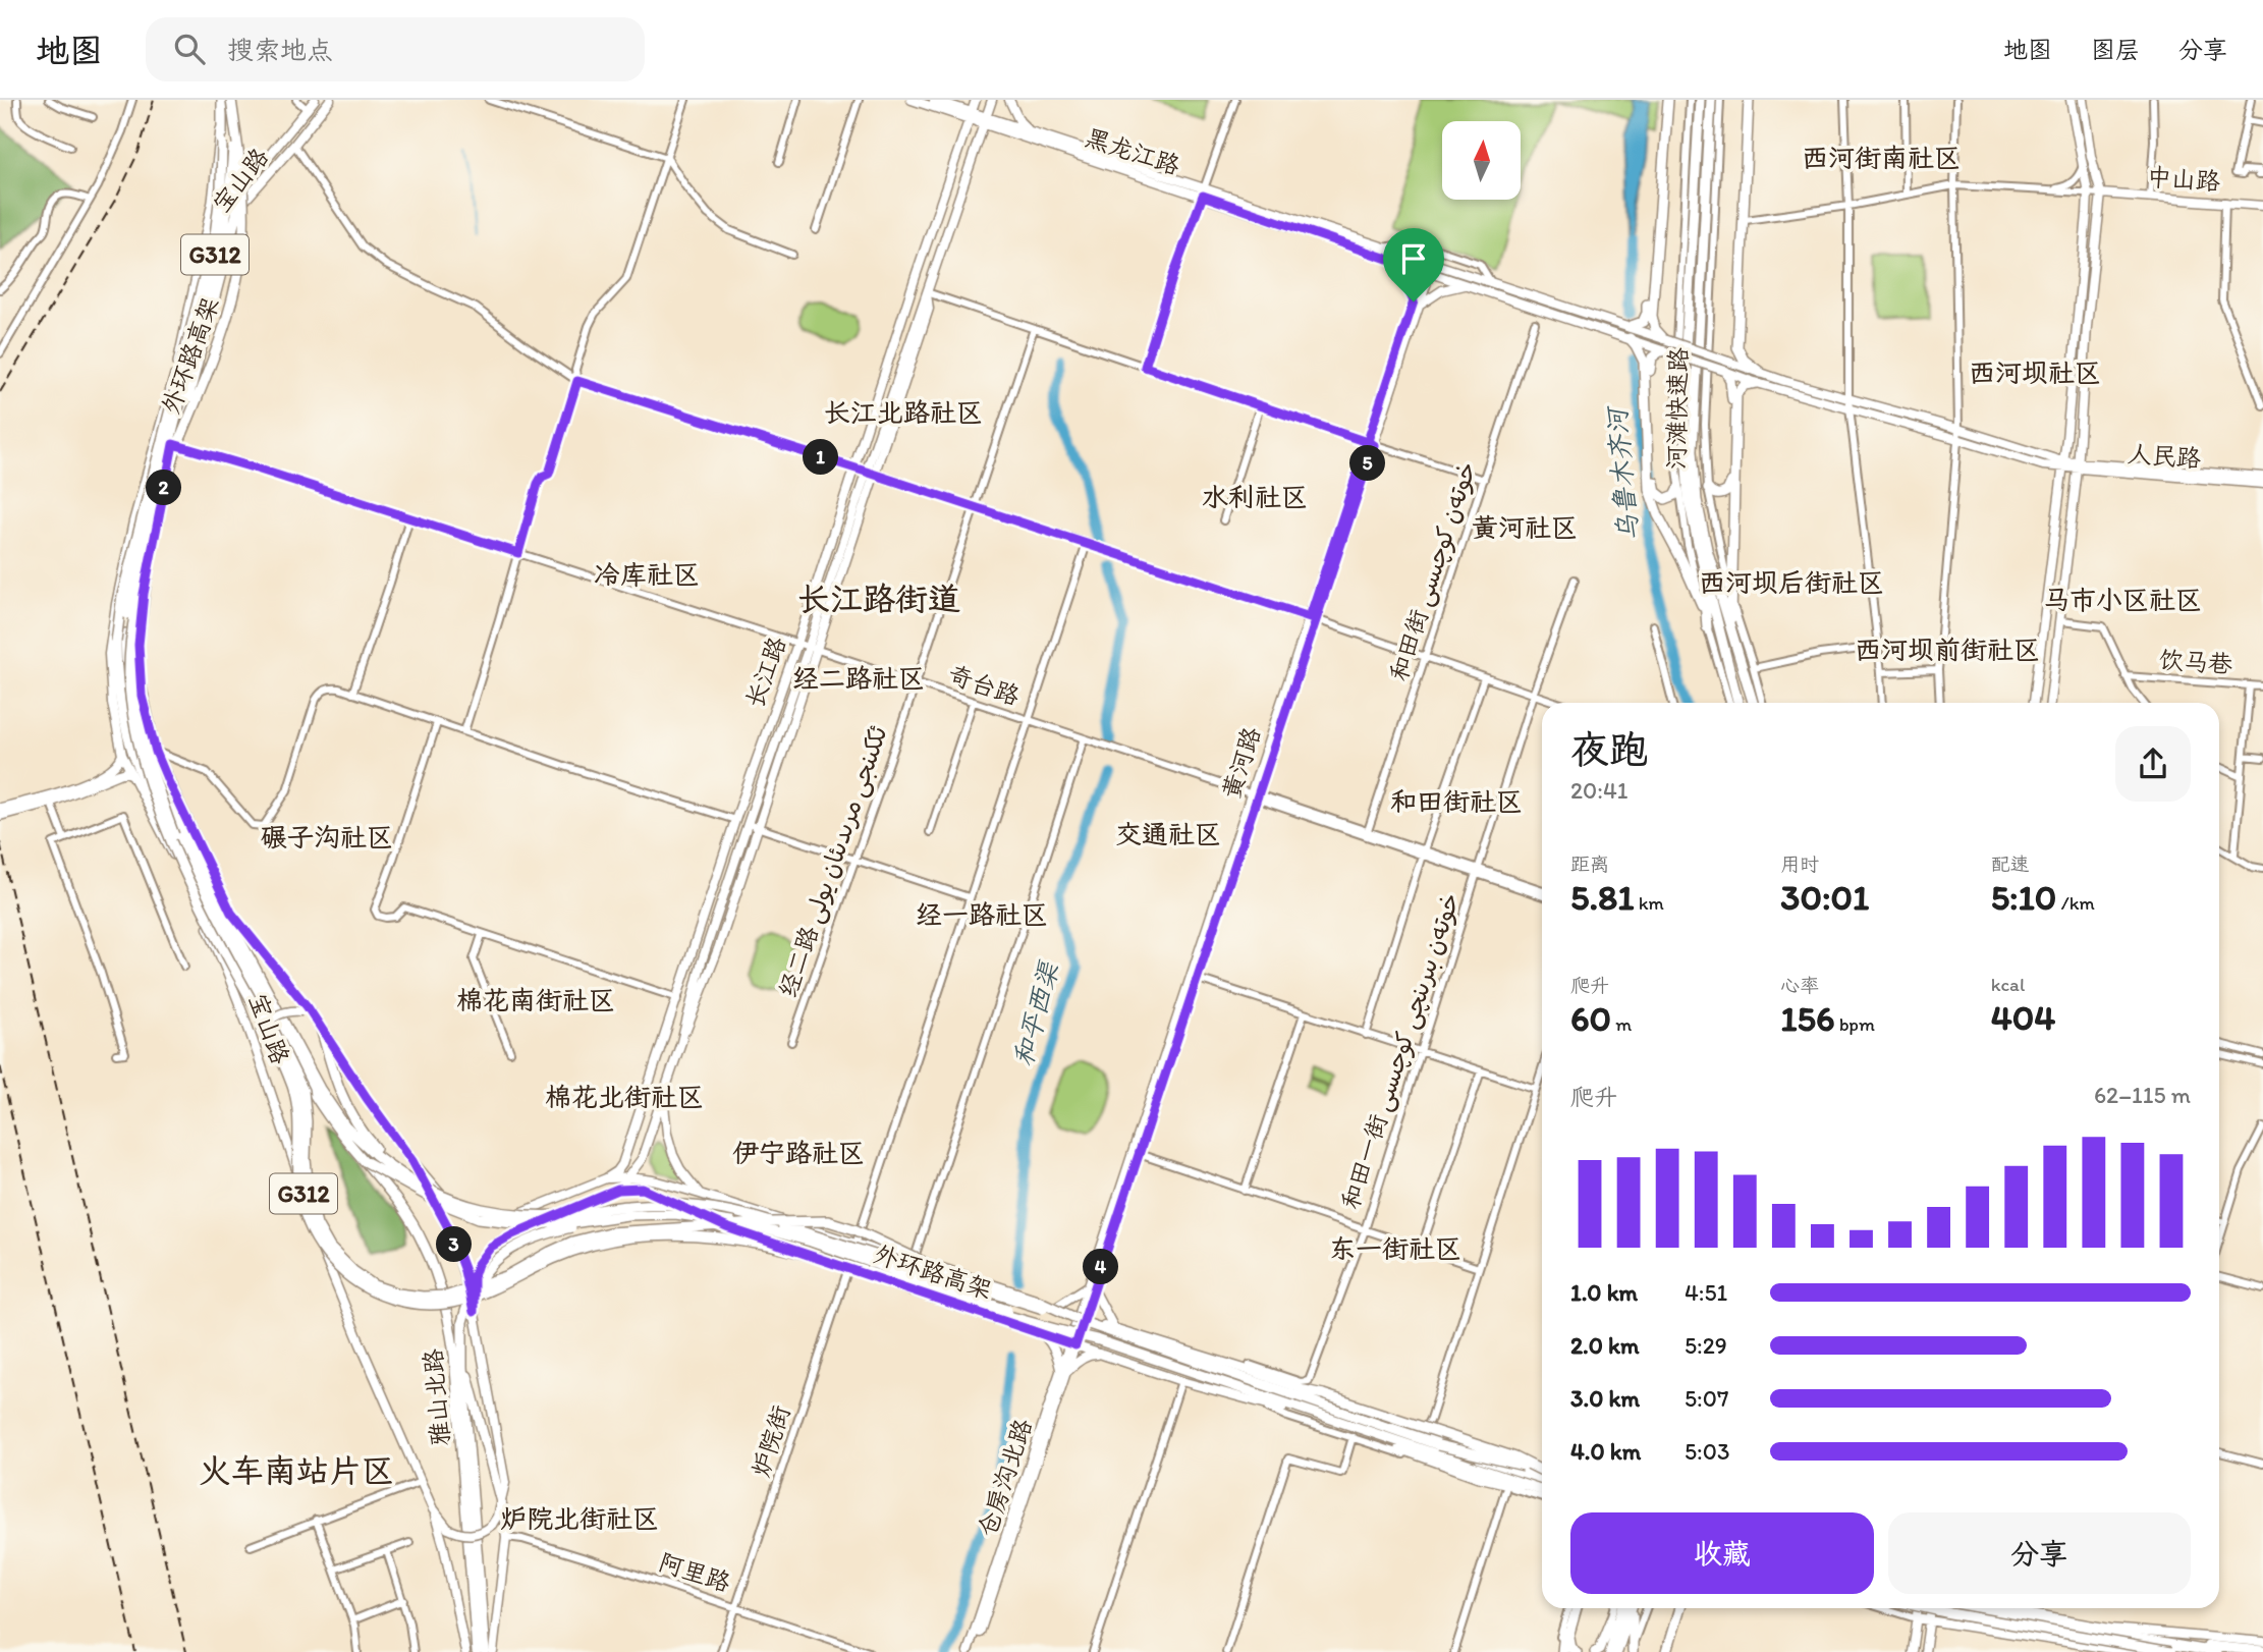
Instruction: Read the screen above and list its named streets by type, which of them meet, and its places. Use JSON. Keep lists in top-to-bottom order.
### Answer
{
  "streets": {
    "highway": ["外环路高架", "河滩快速路", "雅山北路"],
    "main road": [
      "黑龙江路",
      "中山路",
      "宝山路",
      "G312",
      "人民路",
      "长江路",
      "黄河路",
      "仓房沟北路"
    ],
    "street": [
      "和田街 خوتەن كوچىسى",
      "饮马巷",
      "奇台路",
      "经二路 ئككىنجى مرىدىئان يولى",
      "和田一街 خوتەن بىرىنچى كوچىسى",
      "炉院街",
      "阿里路"
    ]
  },
  "crossings": [
    ["黑龙江路", "长江路"],
    ["黑龙江路", "黄河路"],
    ["宝山路", "G312"],
    ["宝山路", "奇台路"],
    ["G312", "阿里路"],
    ["外环路高架", "黄河路"],
    ["外环路高架", "仓房沟北路"],
    ["和田街 خوتەن كوچىسى", "奇台路"],
    ["长江路", "奇台路"],
    ["奇台路", "黄河路"],
    ["奇台路", "经二路 ئككىنجى مرىدىئان يولى"],
    ["奇台路", "和田一街 خوتەن بىرىنچى كوچىسى"],
    ["奇台路", "炉院街"],
    ["黄河路", "仓房沟北路"],
    ["炉院街", "阿里路"]
  ],
  "districts": [
    "西河街南社区",
    "西河坝社区",
    "长江北路社区",
    "水利社区",
    "黄河社区",
    "冷库社区",
    "西河坝后街社区",
    "长江路街道",
    "马市小区社区",
    "西河坝前街社区",
    "经二路社区",
    "和田街社区",
    "交通社区",
    "碾子沟社区",
    "经一路社区",
    "棉花南街社区",
    "棉花北街社区",
    "伊宁路社区",
    "东一街社区",
    "火车南站片区",
    "炉院北街社区"
  ],
  "water": ["乌鲁木齐河", "和平西渠"],
  "north": "top",
  "page": {
    "header": "地图",
    "search": "搜索地点",
    "nav": ["地图", "图层", "分享"],
    "pins": [
      "1",
      "5",
      "2",
      "3",
      "4"
    ],
    "heading": ["夜跑", "20:41"],
    "stats": [
      ["距离", "5.81 km"],
      ["用时", "30:01"],
      ["配速", "5:10 /km"],
      ["爬升", "60 m"],
      ["心率", "156 bpm"],
      ["kcal", "404"]
    ],
    "chart": ["爬升", "62–115 m"],
    "list": [
      {
        "name": "1.0 km",
        "note": "4:51"
      },
      {
        "name": "2.0 km",
        "note": "5:29"
      },
      {
        "name": "3.0 km",
        "note": "5:07"
      },
      {
        "name": "4.0 km",
        "note": "5:03"
      }
    ],
    "buttons": ["收藏", "分享"]
  }
}
